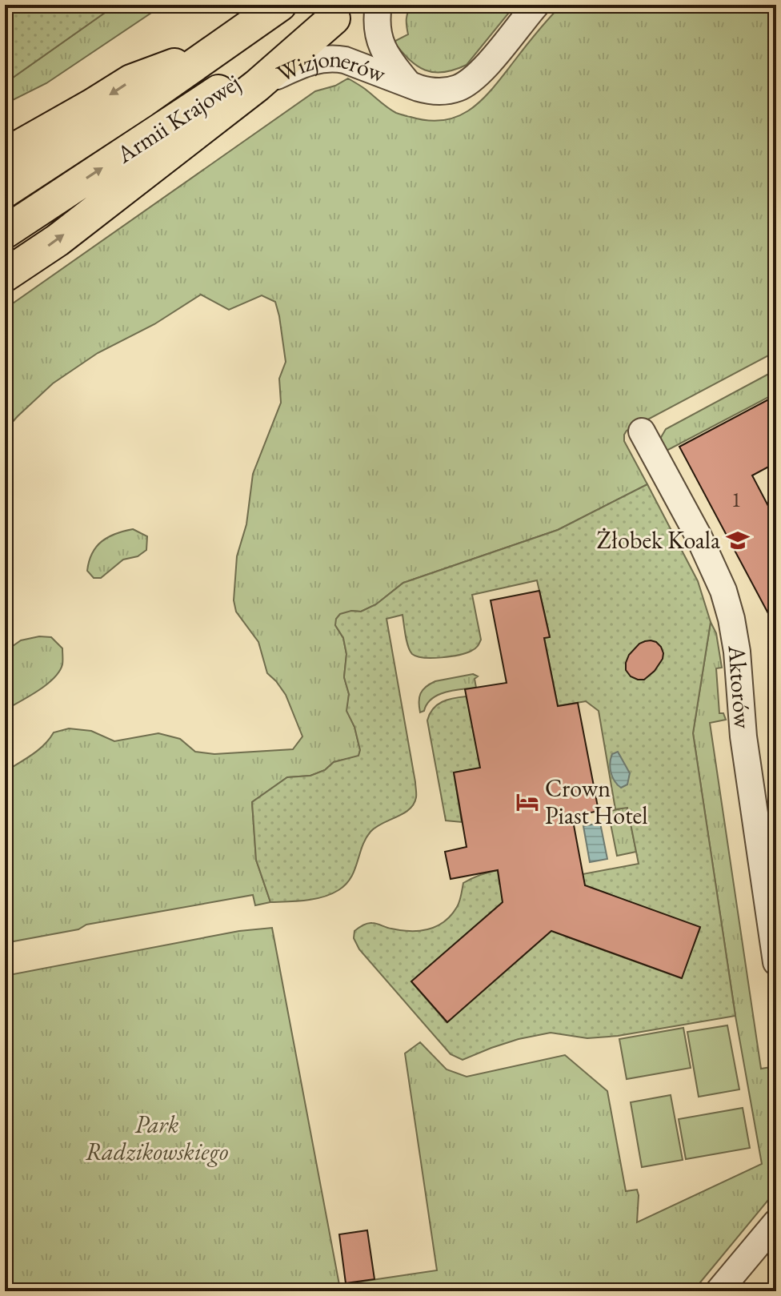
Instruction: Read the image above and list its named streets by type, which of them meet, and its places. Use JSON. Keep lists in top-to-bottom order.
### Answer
{
  "streets": {
    "main road": ["Armii Krajowej"],
    "street": ["Wizjonerów", "Aktorów"]
  },
  "parks": ["Park Radzikowskiego"],
  "places": {
    "school or university": ["Żłobek Koala"],
    "hotel": ["Crown Piast Hotel"]
  },
  "house_numbers": ["1"]
}
